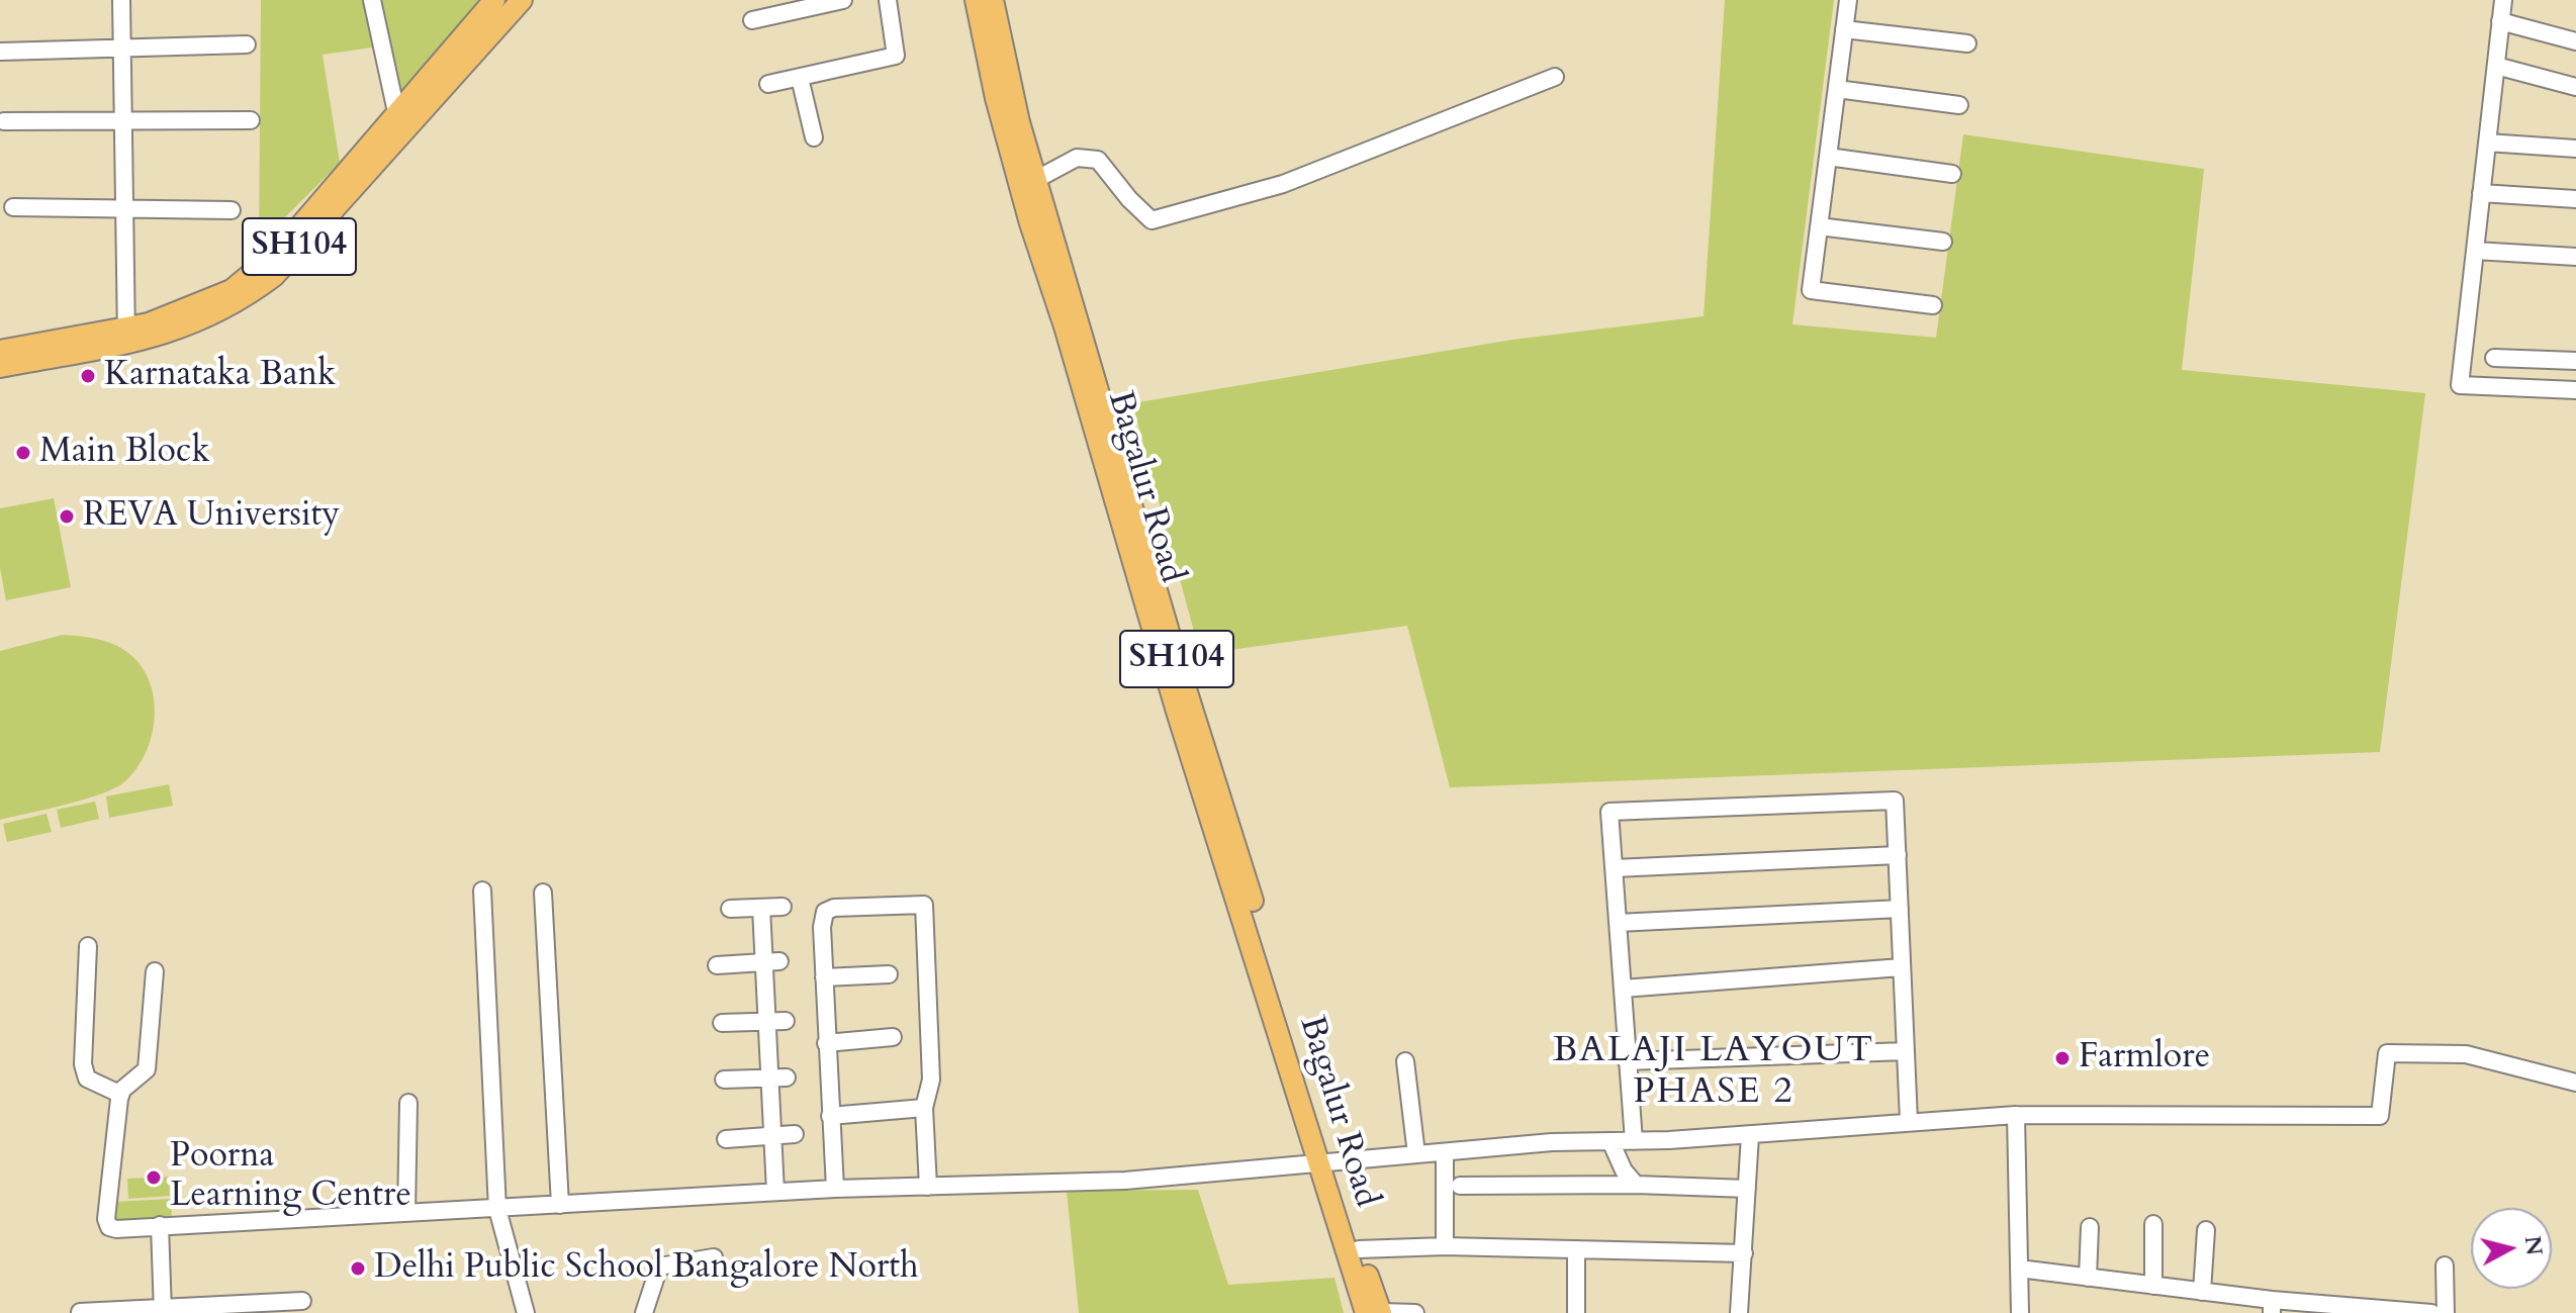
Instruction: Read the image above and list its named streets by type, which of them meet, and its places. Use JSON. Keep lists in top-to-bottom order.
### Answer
{
  "streets": {
    "main road": ["SH104", "Bagalur Road"]
  },
  "districts": ["BALAJI LAYOUT PHASE 2"],
  "places": [
    "Karnataka Bank",
    "Main Block",
    "REVA University",
    "Farmlore",
    "Poorna Learning Centre",
    "Delhi Public School Bangalore North"
  ],
  "north": "right"
}
